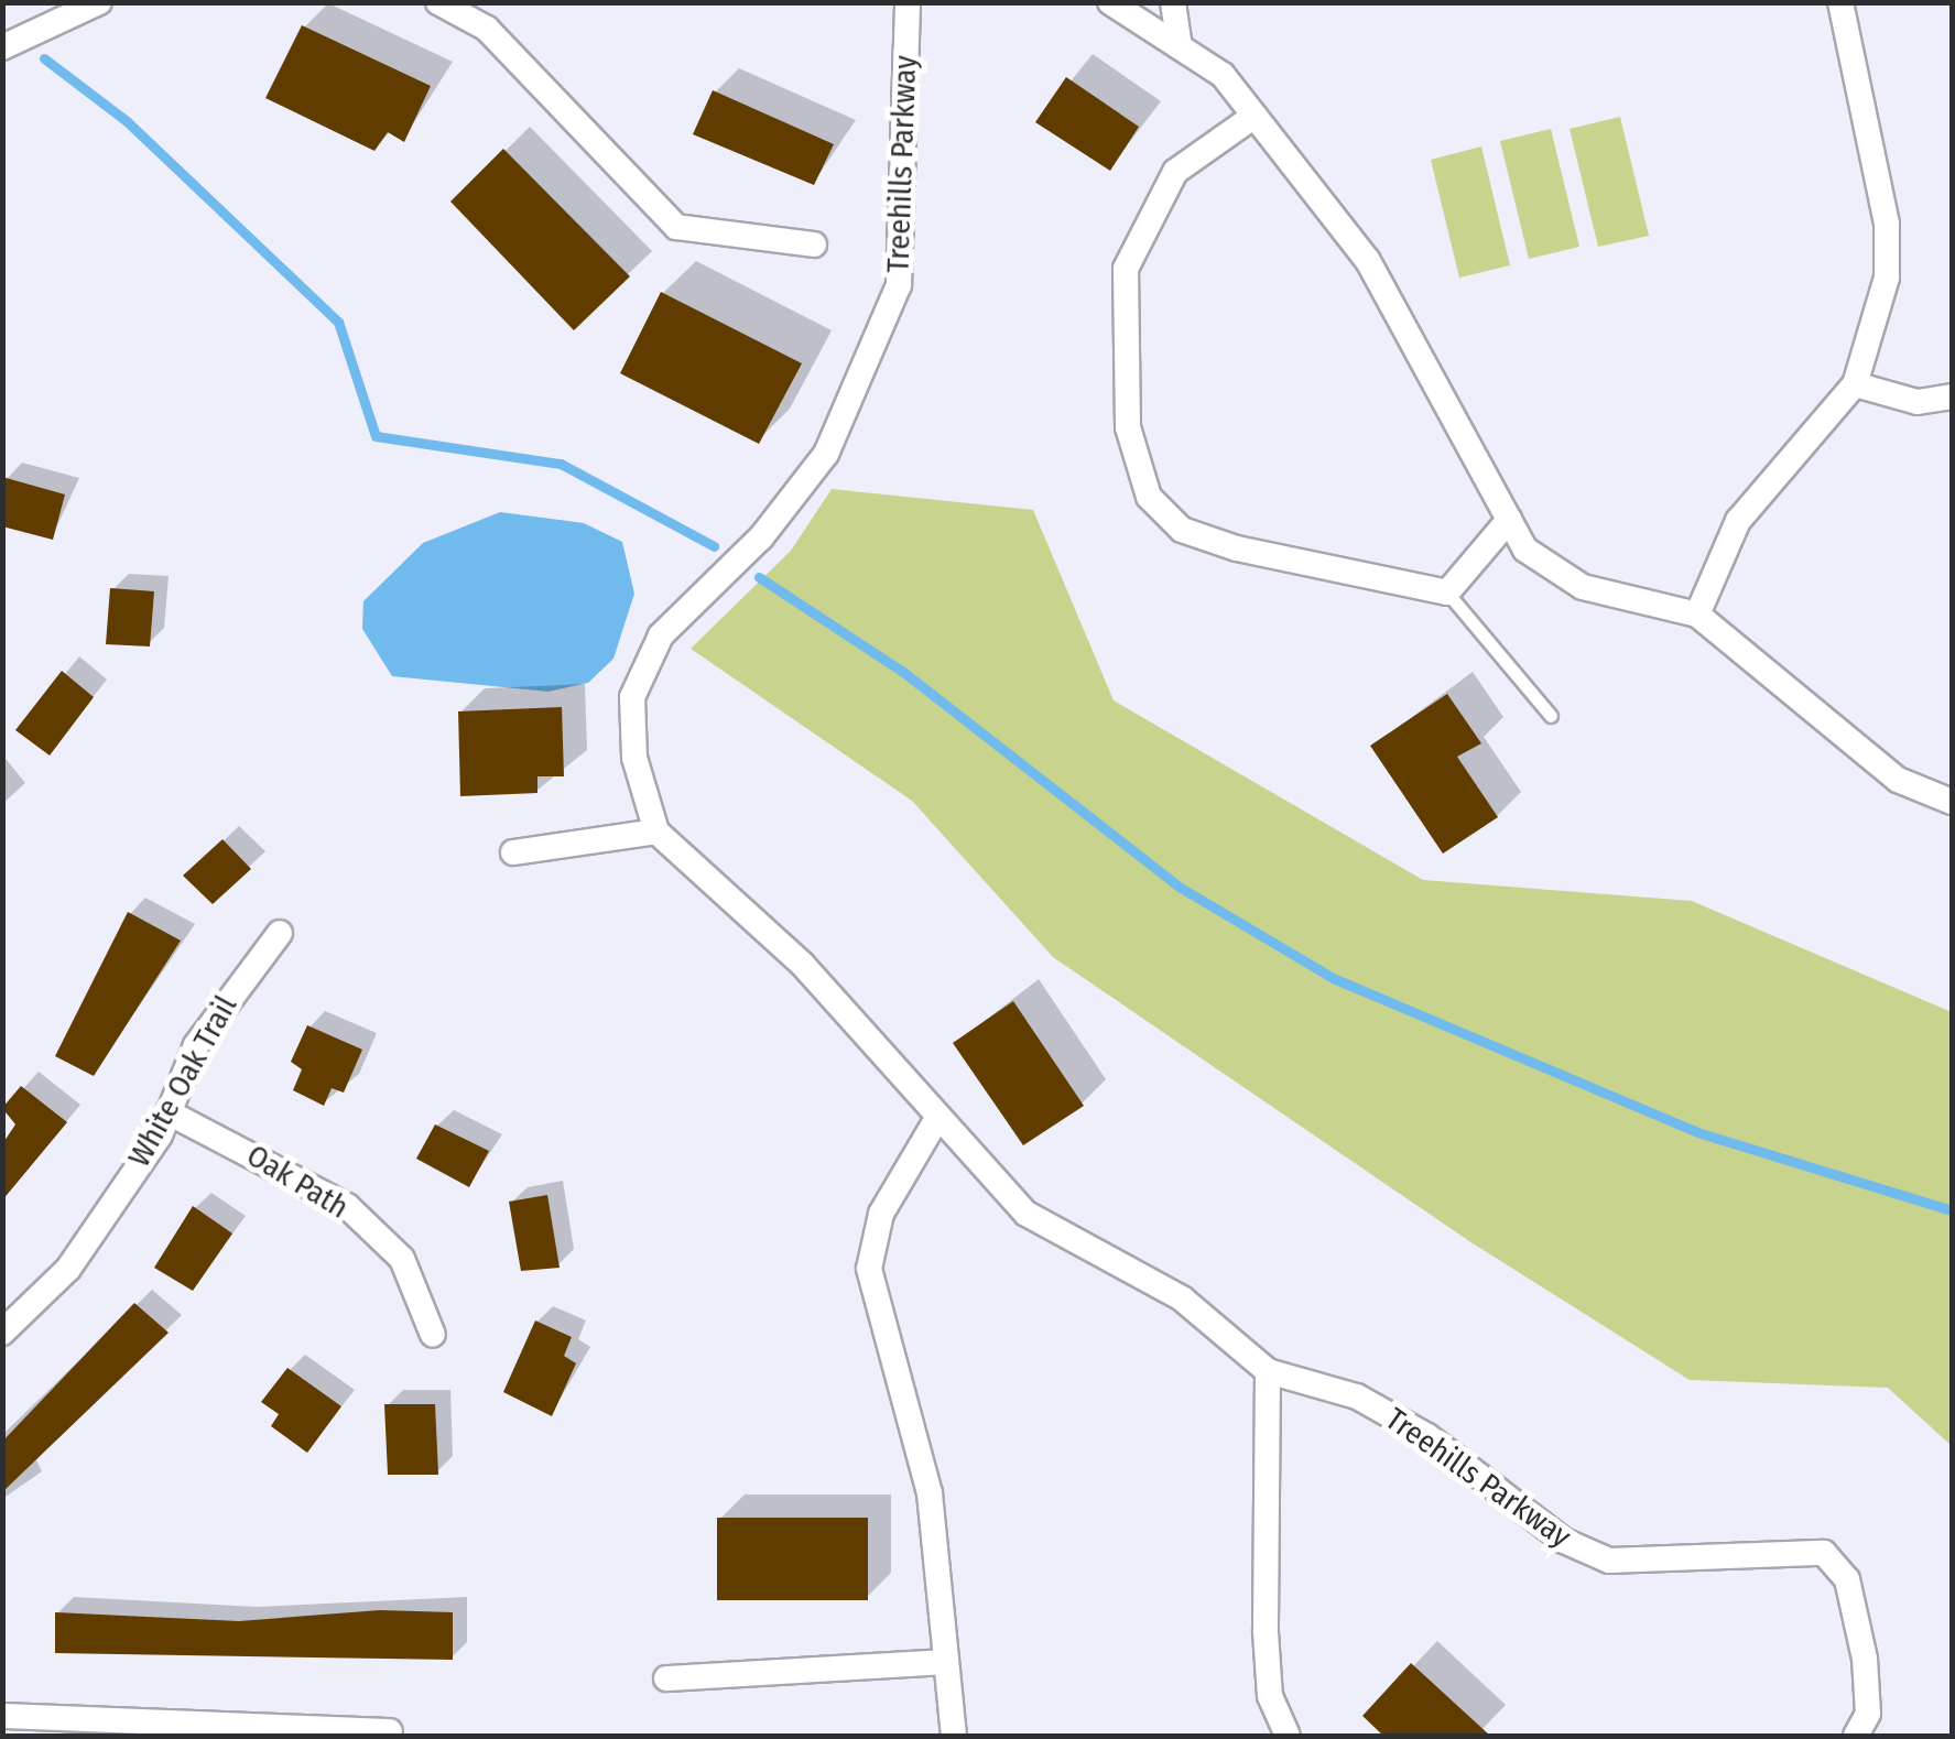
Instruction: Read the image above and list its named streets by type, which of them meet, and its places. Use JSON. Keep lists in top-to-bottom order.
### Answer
{
  "streets": {
    "street": ["Treehills Parkway", "White Oak Trail", "Oak Path"]
  },
  "crossings": [
    ["White Oak Trail", "Oak Path"]
  ]
}
